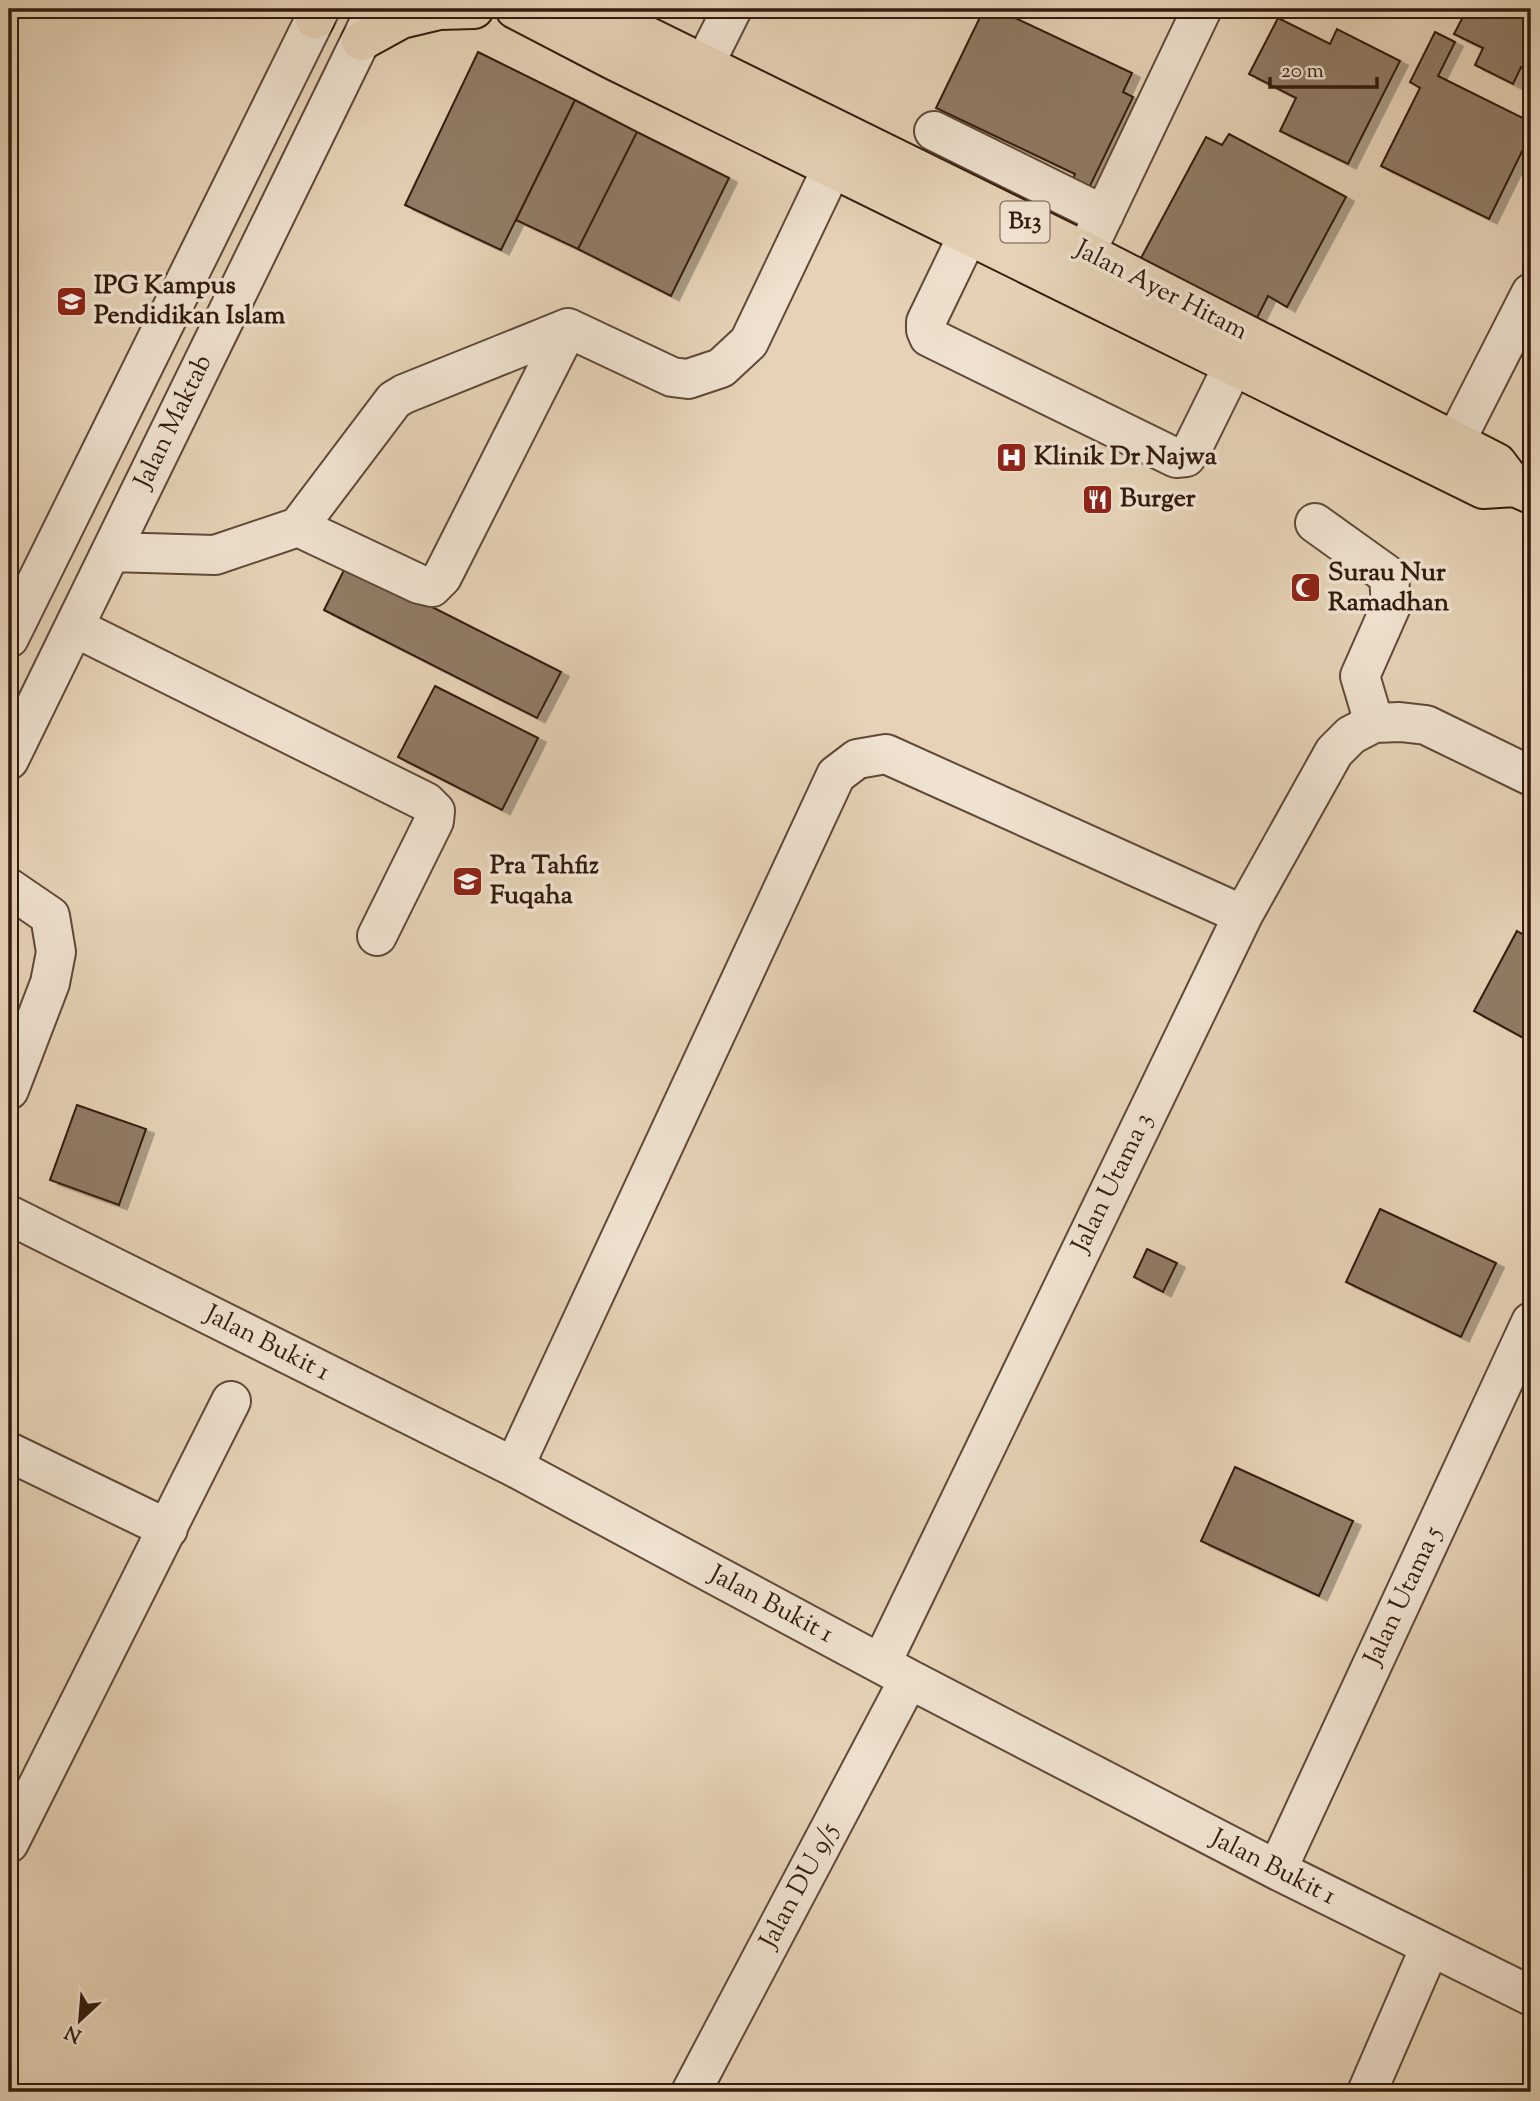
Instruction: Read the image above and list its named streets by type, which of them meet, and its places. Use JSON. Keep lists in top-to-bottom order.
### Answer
{
  "streets": {
    "main road": ["B13", "Jalan Ayer Hitam"],
    "street": [
      "Jalan Maktab",
      "Jalan Utama 3",
      "Jalan Bukit 1",
      "Jalan Utama 5",
      "Jalan DU 9/5"
    ]
  },
  "crossings": [
    ["Jalan Utama 3", "Jalan Bukit 1"],
    ["Jalan Utama 3", "Jalan DU 9/5"],
    ["Jalan Bukit 1", "Jalan Utama 5"],
    ["Jalan Bukit 1", "Jalan DU 9/5"]
  ],
  "places": {
    "school or university": ["IPG Kampus Pendidikan Islam", "Pra Tahfiz Fuqaha"],
    "hospital": ["Klinik Dr Najwa"],
    "restaurant": ["Burger"],
    "mosque": ["Surau Nur Ramadhan"]
  },
  "scale_bar": "20 m",
  "north": "bottom left"
}
